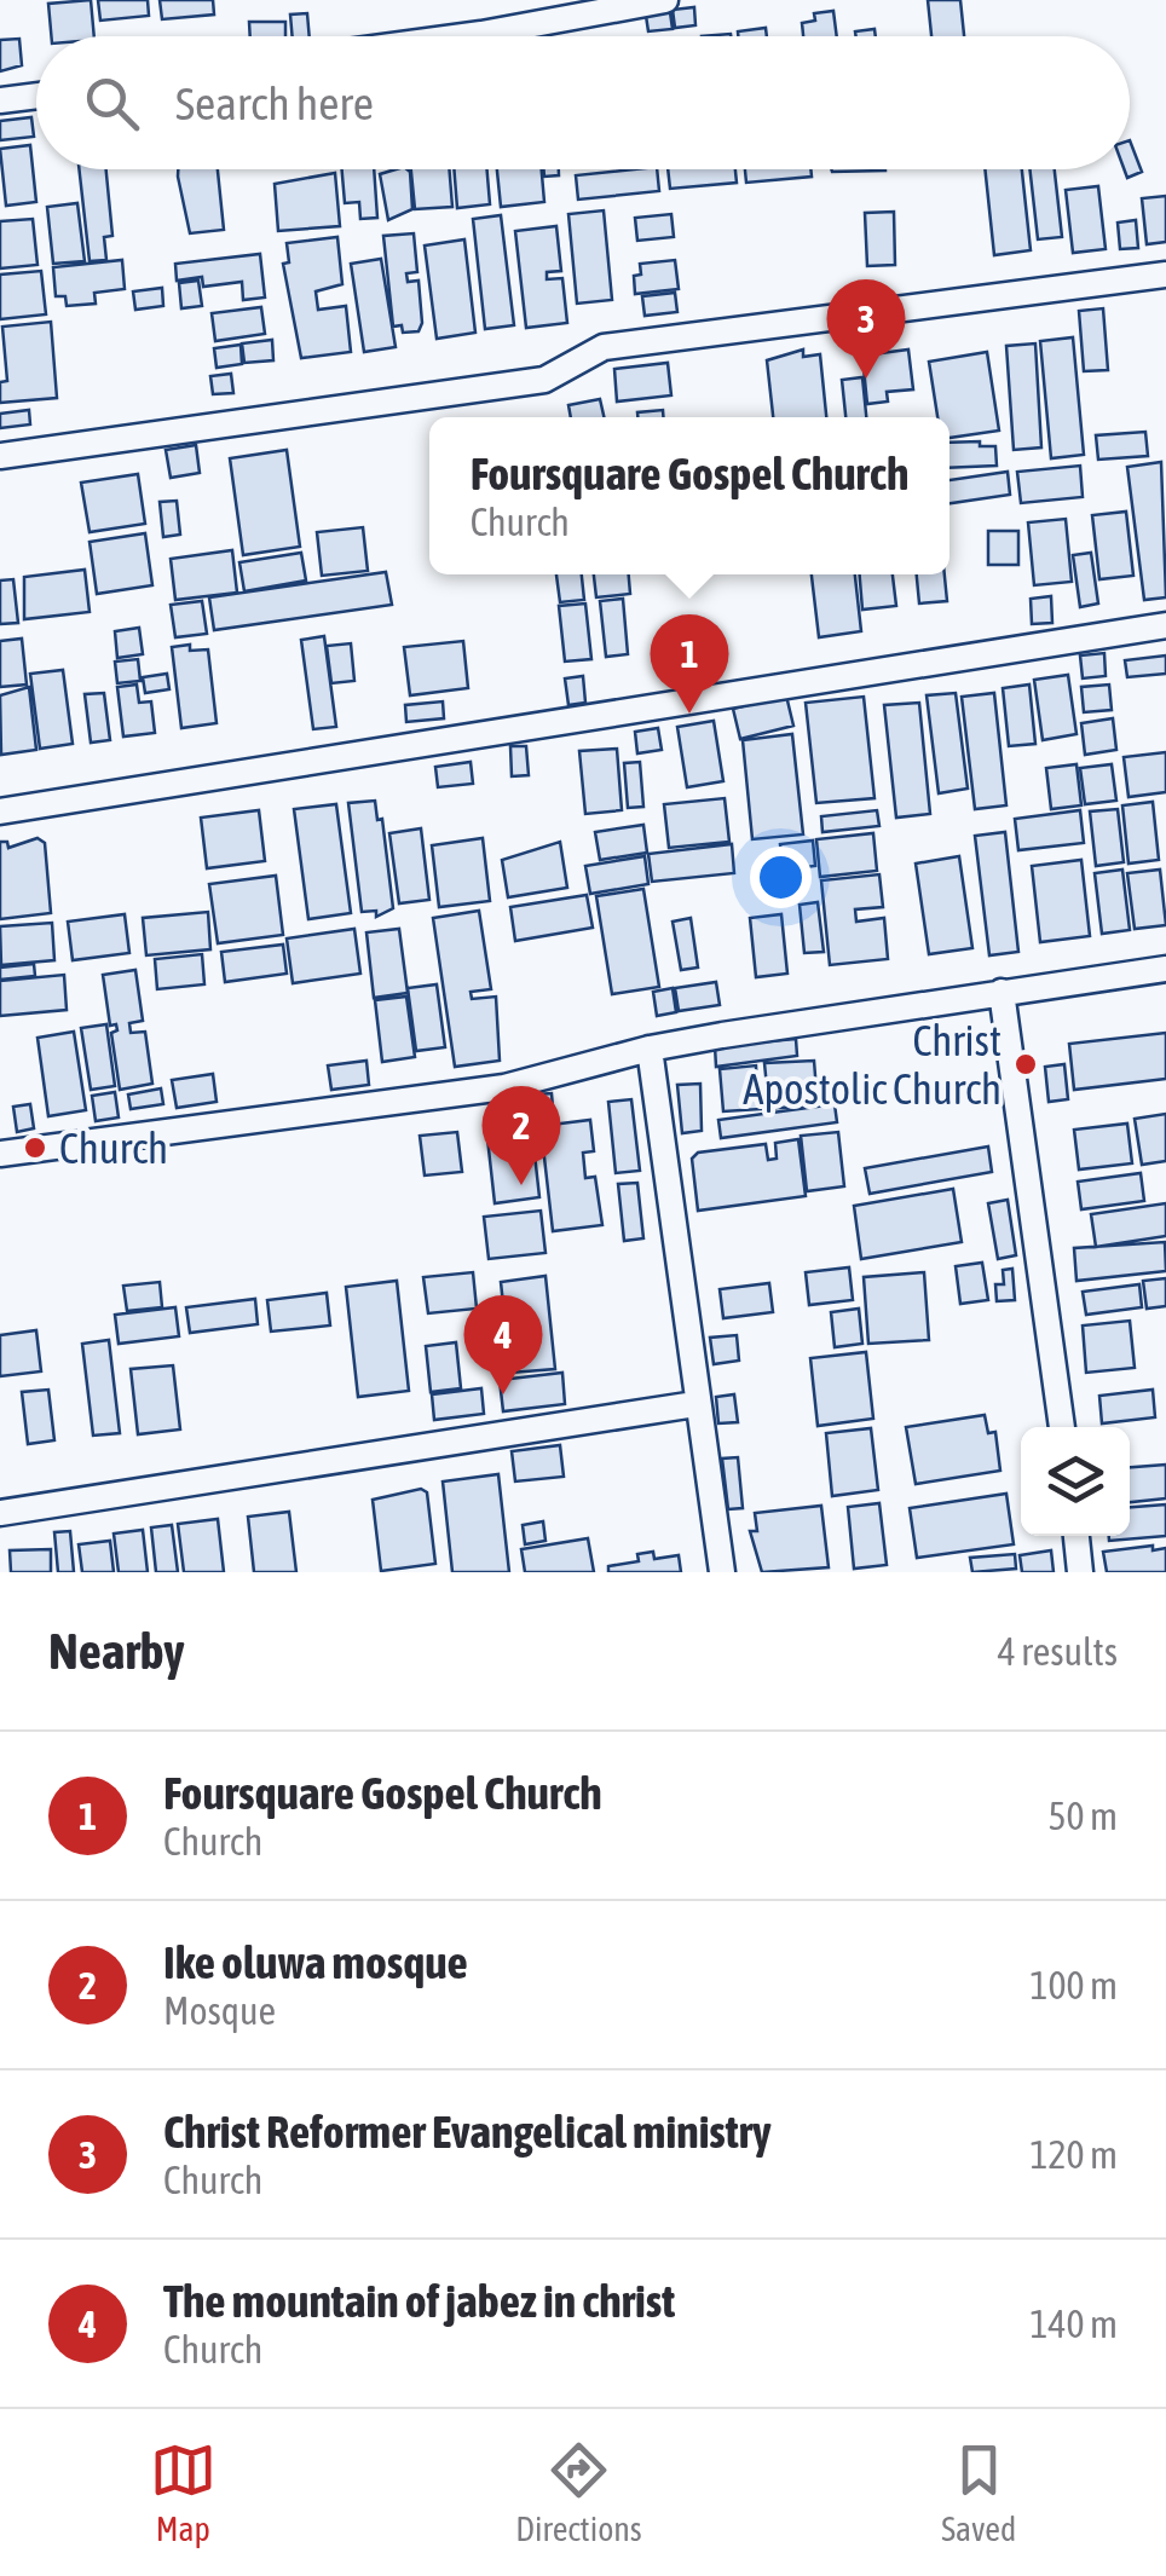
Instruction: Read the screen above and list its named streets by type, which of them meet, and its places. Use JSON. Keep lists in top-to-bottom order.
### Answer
{
  "places": ["Christ Apostolic Church", "Church"],
  "page": {
    "search": "Search here",
    "pins": [
      "3",
      "1",
      "2",
      "4"
    ],
    "popup": ["Foursquare Gospel Church", "Church"],
    "heading": ["Nearby", "4 results"],
    "list": [
      {
        "mark": "1",
        "name": "Foursquare Gospel Church",
        "note": "Church",
        "value": "50 m"
      },
      {
        "mark": "2",
        "name": "Ike oluwa mosque",
        "note": "Mosque",
        "value": "100 m"
      },
      {
        "mark": "3",
        "name": "Christ Reformer Evangelical ministry",
        "note": "Church",
        "value": "120 m"
      },
      {
        "mark": "4",
        "name": "The mountain of jabez in christ",
        "note": "Church",
        "value": "140 m"
      }
    ],
    "nav": ["Map", "Directions", "Saved"]
  }
}
